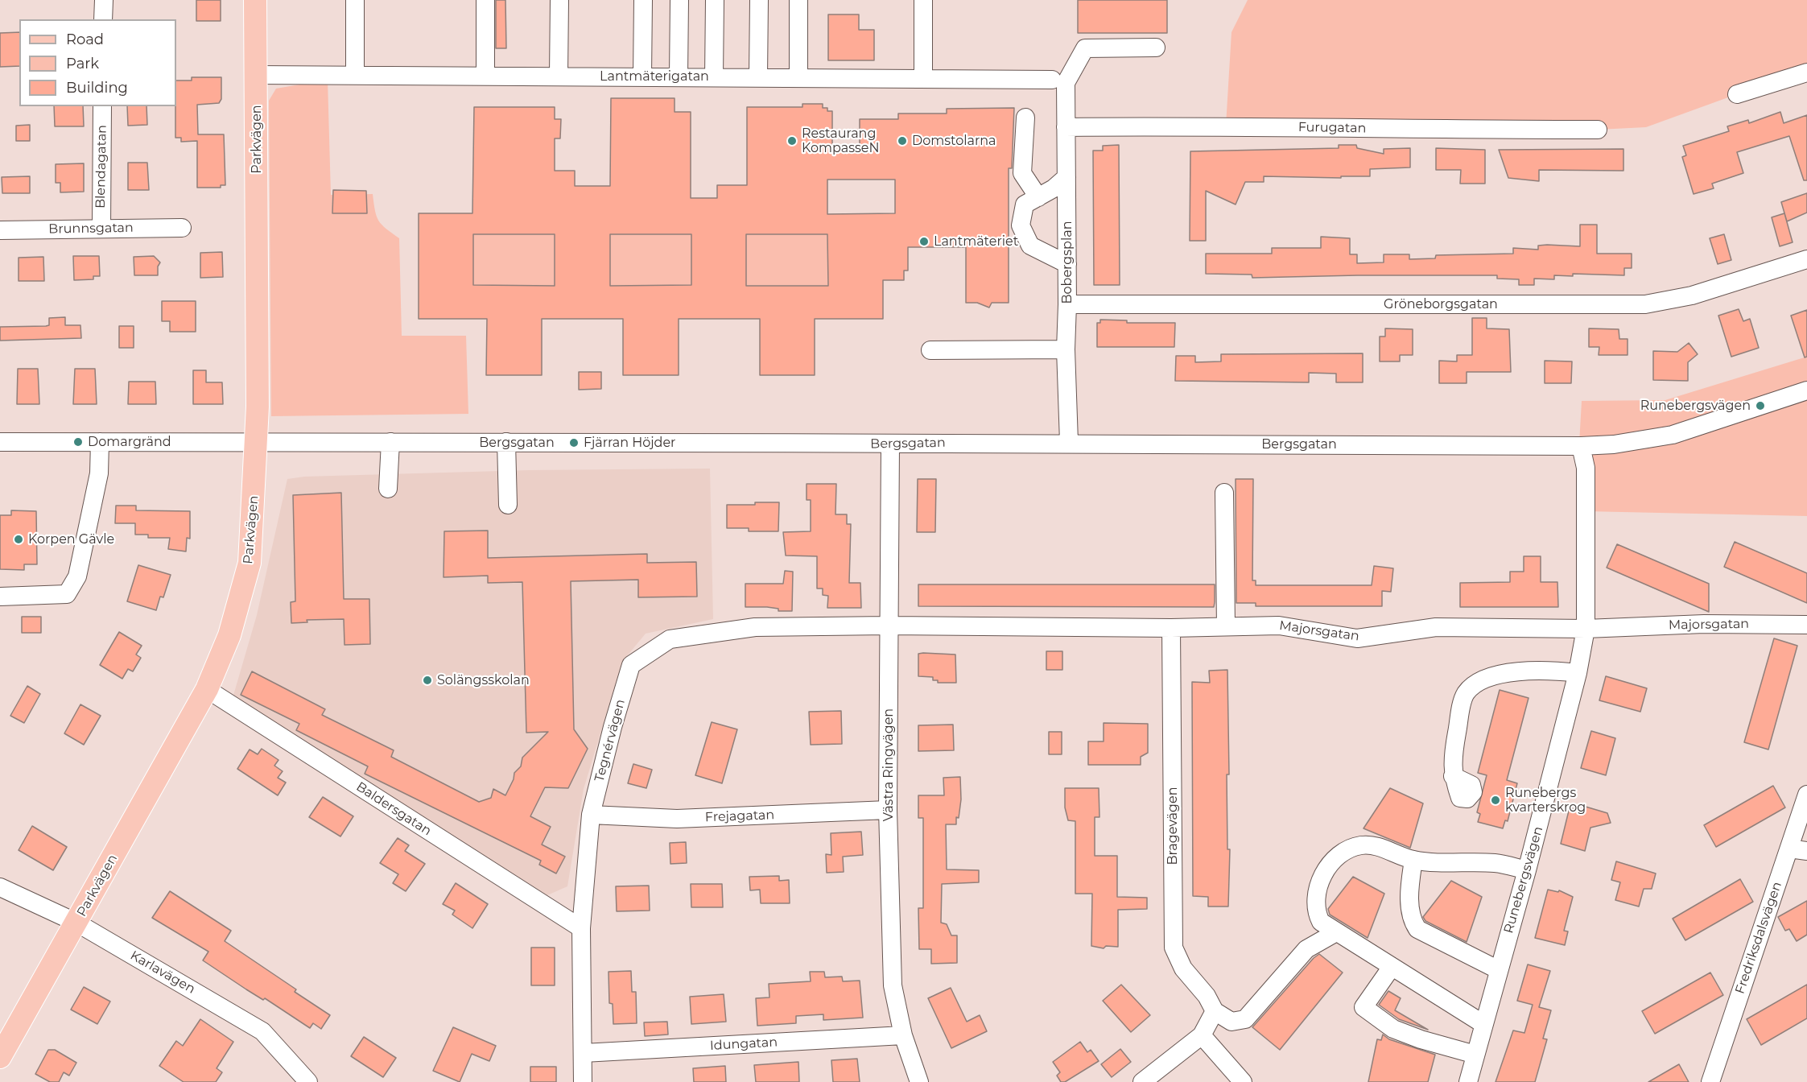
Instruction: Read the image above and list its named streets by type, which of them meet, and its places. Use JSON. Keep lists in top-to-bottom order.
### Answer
{
  "streets": {
    "main road": ["Parkvägen"],
    "street": [
      "Lantmäterigatan",
      "Furugatan",
      "Blendagatan",
      "Brunnsgatan",
      "Bobergsplan",
      "Gröneborgsgatan",
      "Bergsgatan",
      "Majorsgatan",
      "Tegnérvägen",
      "Västra Ringvägen",
      "Baldersgatan",
      "Frejagatan",
      "Bragevägen",
      "Runebergsvägen",
      "Fredriksdalsvägen",
      "Karlavägen",
      "Idungatan"
    ]
  },
  "crossings": [
    ["Lantmäterigatan", "Parkvägen"],
    ["Lantmäterigatan", "Bobergsplan"],
    ["Furugatan", "Bobergsplan"],
    ["Parkvägen", "Bergsgatan"],
    ["Parkvägen", "Baldersgatan"],
    ["Parkvägen", "Karlavägen"],
    ["Blendagatan", "Brunnsgatan"],
    ["Bobergsplan", "Gröneborgsgatan"],
    ["Bobergsplan", "Bergsgatan"],
    ["Bergsgatan", "Västra Ringvägen"],
    ["Bergsgatan", "Runebergsvägen"],
    ["Majorsgatan", "Tegnérvägen"],
    ["Majorsgatan", "Västra Ringvägen"],
    ["Majorsgatan", "Bragevägen"],
    ["Majorsgatan", "Runebergsvägen"],
    ["Tegnérvägen", "Västra Ringvägen"],
    ["Tegnérvägen", "Baldersgatan"],
    ["Tegnérvägen", "Frejagatan"],
    ["Tegnérvägen", "Idungatan"],
    ["Västra Ringvägen", "Frejagatan"],
    ["Västra Ringvägen", "Idungatan"]
  ],
  "places": [
    "Restaurang KompasseN",
    "Domstolarna",
    "Lantmäteriet",
    "Runebergsvägen",
    "Domargränd",
    "Fjärran Höjder",
    "Korpen Gävle",
    "Solängsskolan",
    "Runebergs kvarterskrog"
  ],
  "legend": ["Road", "Park", "Building"]
}
